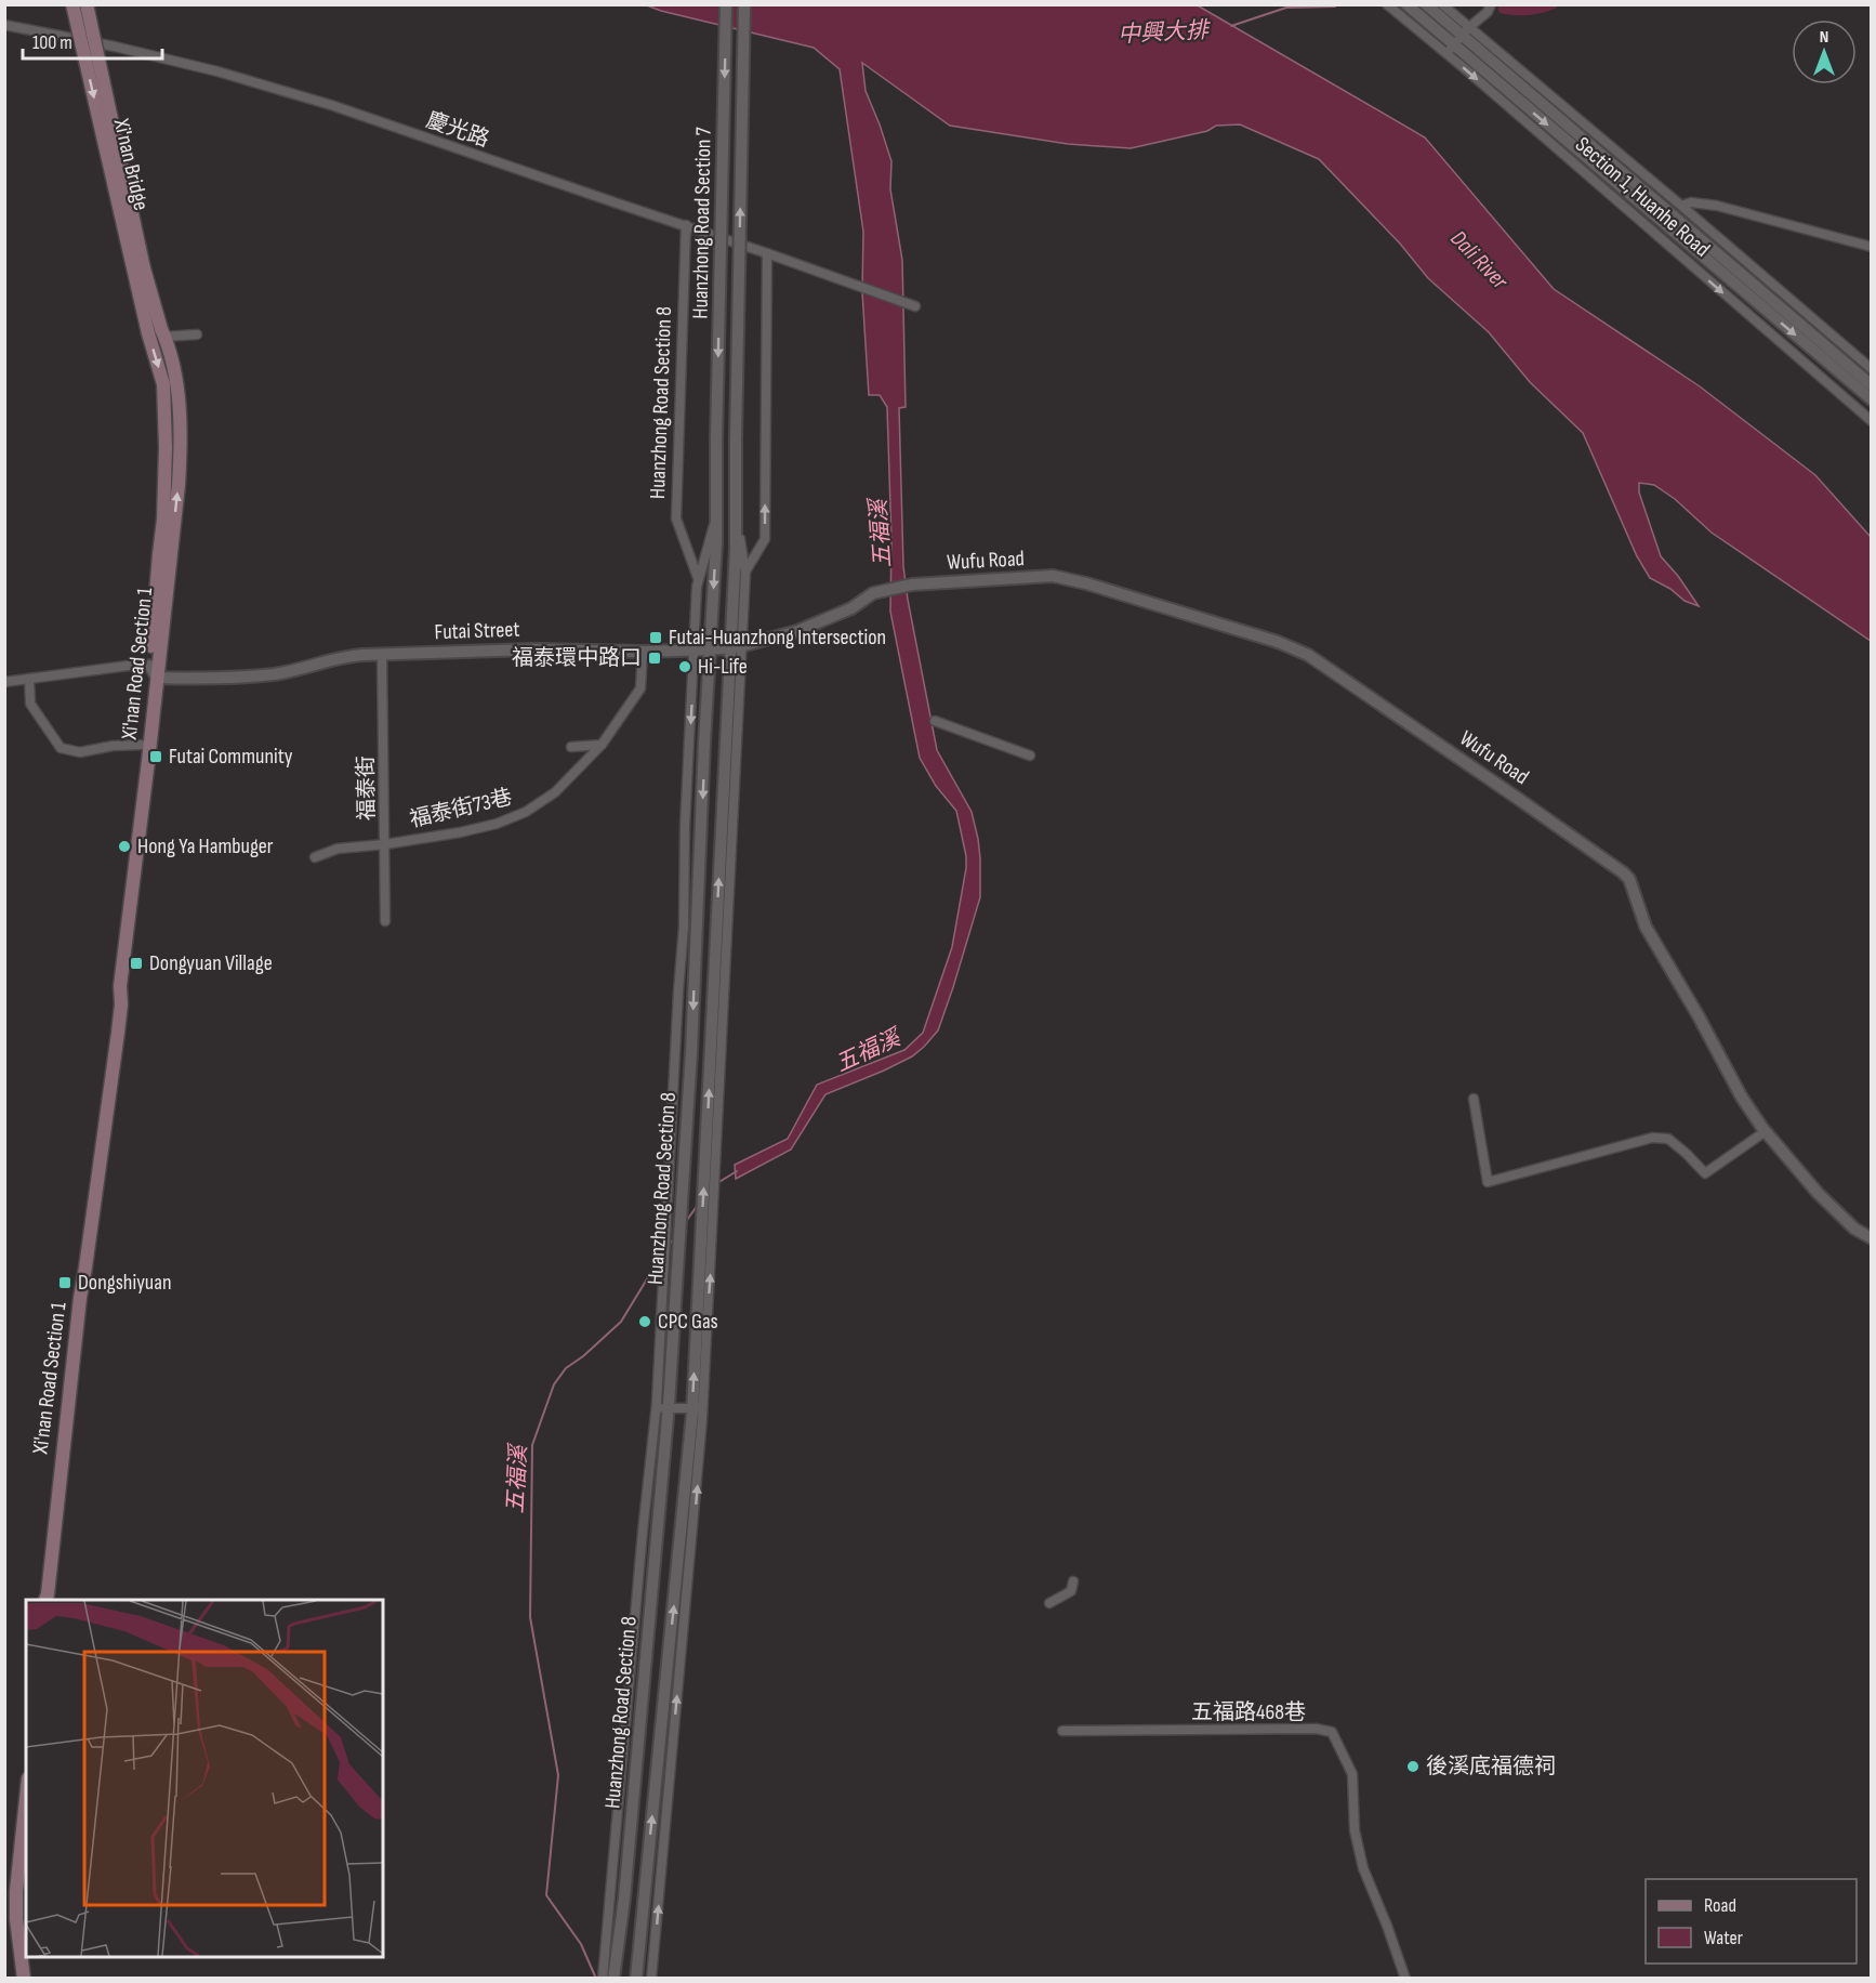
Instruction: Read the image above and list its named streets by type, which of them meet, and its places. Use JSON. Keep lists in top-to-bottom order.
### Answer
{
  "streets": {
    "main road": ["Xi'nan Bridge", "Xi'nan Road Section 1"],
    "street": [
      "慶光路",
      "Section 1, Huanhe Road",
      "Huanzhong Road Section 7",
      "Huanzhong Road Section 8",
      "Wufu Road",
      "Futai Street",
      "福泰街",
      "福泰街73巷",
      "五福路468巷"
    ]
  },
  "crossings": [
    ["慶光路", "Huanzhong Road Section 8"],
    ["Xi'nan Bridge", "Xi'nan Road Section 1"],
    ["Huanzhong Road Section 7", "Huanzhong Road Section 8"],
    ["Huanzhong Road Section 8", "Futai Street"],
    ["Wufu Road", "Futai Street"],
    ["Futai Street", "Xi'nan Road Section 1"],
    ["Futai Street", "福泰街"],
    ["Futai Street", "福泰街73巷"],
    ["福泰街", "福泰街73巷"]
  ],
  "water": ["中興大排", "Dali River", "五福溪"],
  "places": {
    "transit": [
      "Futai-Huanzhong Intersection",
      "福泰環中路口",
      "Futai Community",
      "Dongyuan Village",
      "Dongshiyuan"
    ],
    "other": [
      "Hi-Life",
      "Hong Ya Hambuger",
      "CPC Gas",
      "後溪底福德祠"
    ]
  },
  "legend": ["Road", "Water"],
  "scale_bar": "100 m",
  "north": "top"
}
